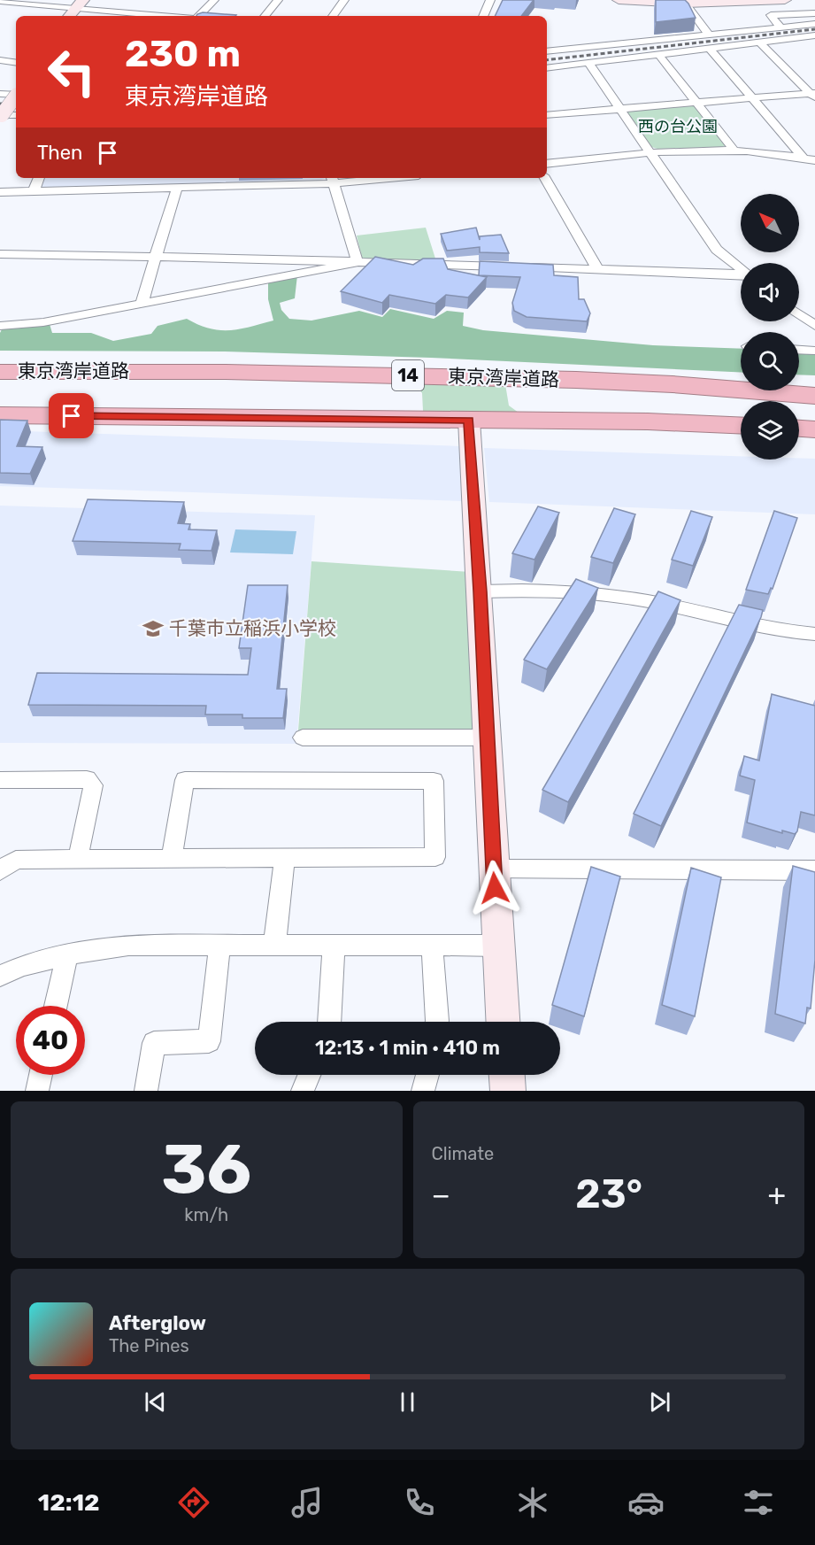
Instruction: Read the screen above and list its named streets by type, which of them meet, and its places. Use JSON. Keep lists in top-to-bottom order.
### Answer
{
  "streets": {
    "highway": ["東京湾岸道路", "14"]
  },
  "parks": ["西の台公園"],
  "places": {
    "school or university": ["千葉市立稲浜小学校"]
  },
  "north": "top left",
  "page": {
    "turn": ["230 m", "東京湾岸道路"],
    "then": "Then",
    "limit": "40",
    "trip": "12:13 · 1 min · 410 m",
    "tile": [
      ["36", "km/h"],
      "Climate"
    ],
    "heat": ["−", "23°", "+"],
    "song": ["Afterglow", "The Pines"],
    "tabs": "12:12"
  }
}
